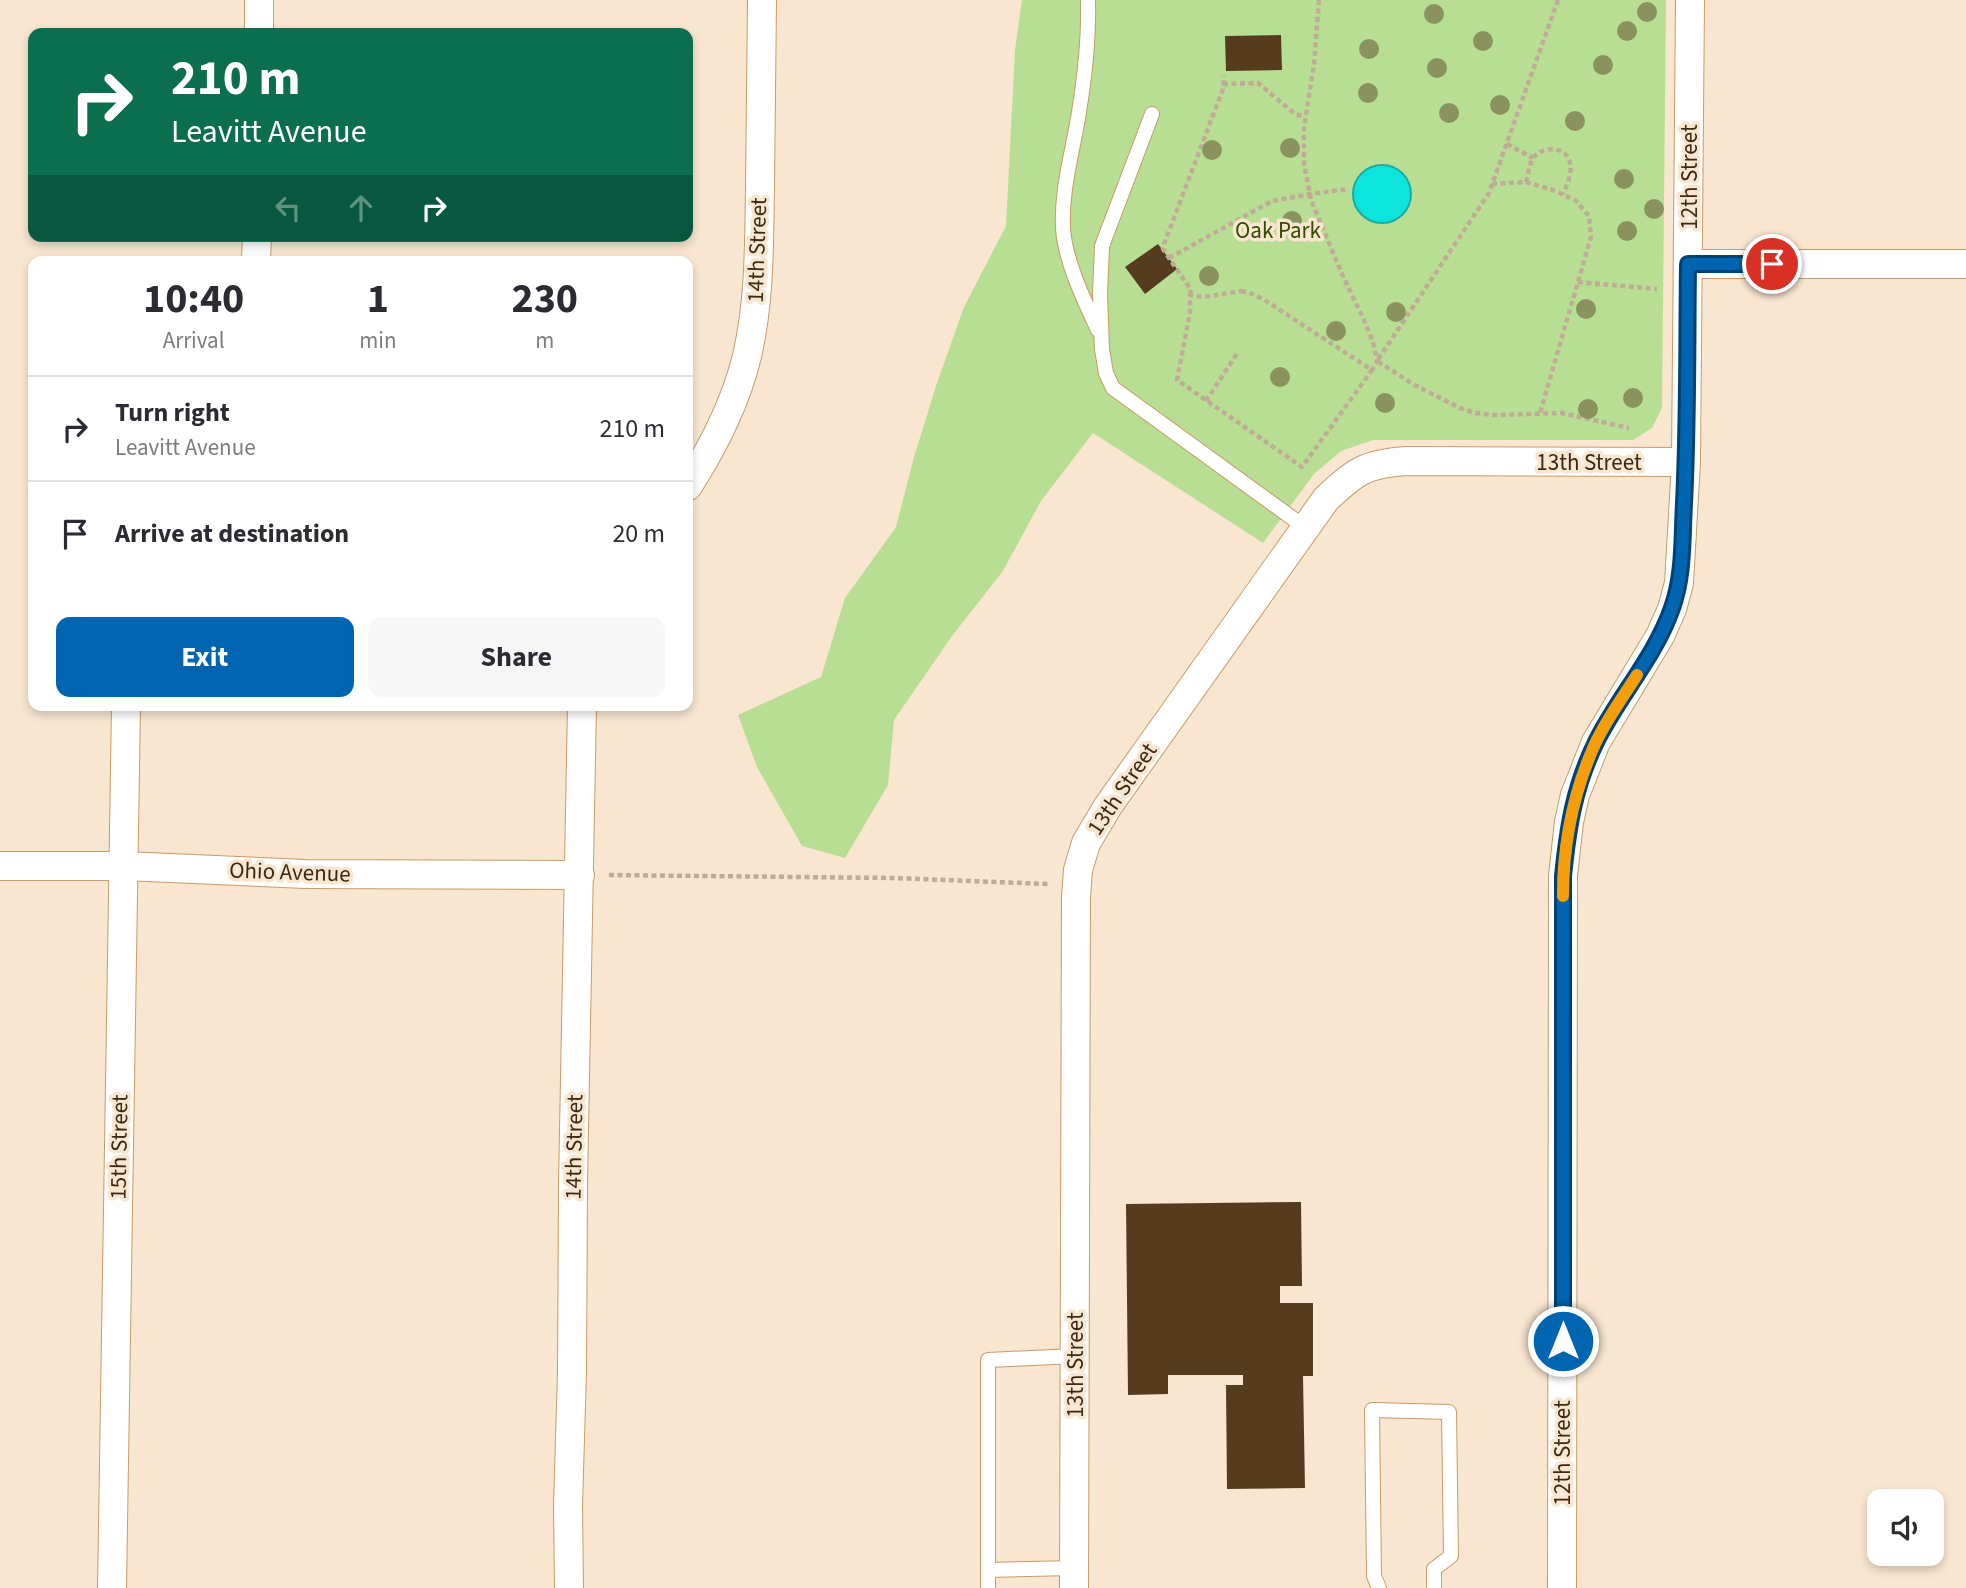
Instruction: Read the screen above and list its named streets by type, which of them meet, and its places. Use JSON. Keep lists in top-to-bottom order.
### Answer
{
  "streets": {
    "street": [
      "12th Street",
      "14th Street",
      "13th Street",
      "Ohio Avenue",
      "15th Street"
    ]
  },
  "crossings": [
    ["12th Street", "13th Street"],
    ["14th Street", "Ohio Avenue"],
    ["Ohio Avenue", "15th Street"]
  ],
  "parks": ["Oak Park"],
  "page": {
    "turn": ["210 m", "Leavitt Avenue"],
    "eta": [
      "10:40",
      "Arrival",
      "1",
      "min",
      "230",
      "m"
    ],
    "list": [
      {
        "name": "Turn right",
        "note": "Leavitt Avenue",
        "value": "210 m"
      },
      {
        "name": "Arrive at destination",
        "value": "20 m"
      }
    ],
    "buttons": ["Exit", "Share"]
  }
}
